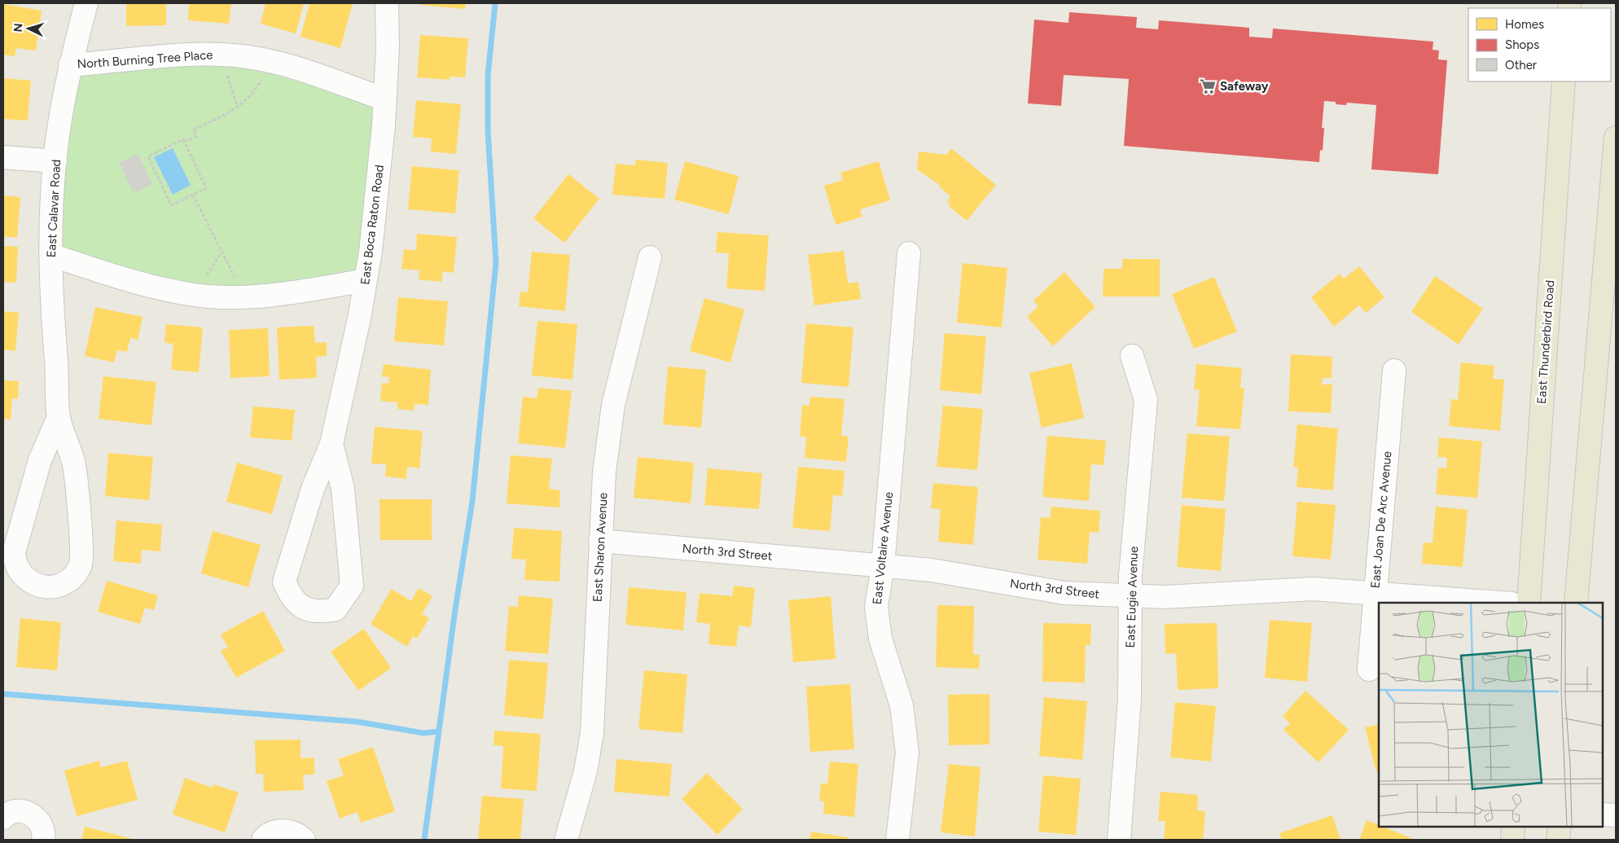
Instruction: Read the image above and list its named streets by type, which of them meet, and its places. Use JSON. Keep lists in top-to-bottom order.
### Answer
{
  "streets": {
    "main road": ["East Thunderbird Road"],
    "street": [
      "North Burning Tree Place",
      "East Calavar Road",
      "East Boca Raton Road",
      "East Joan De Arc Avenue",
      "East Sharon Avenue",
      "East Voltaire Avenue",
      "North 3rd Street",
      "East Eugie Avenue"
    ]
  },
  "crossings": [
    ["North Burning Tree Place", "East Calavar Road"],
    ["North Burning Tree Place", "East Boca Raton Road"],
    ["East Joan De Arc Avenue", "North 3rd Street"],
    ["East Sharon Avenue", "North 3rd Street"],
    ["East Voltaire Avenue", "North 3rd Street"],
    ["North 3rd Street", "East Eugie Avenue"]
  ],
  "places": {
    "supermarket": ["Safeway"]
  },
  "legend": ["Homes", "Shops", "Other"],
  "north": "left"
}
